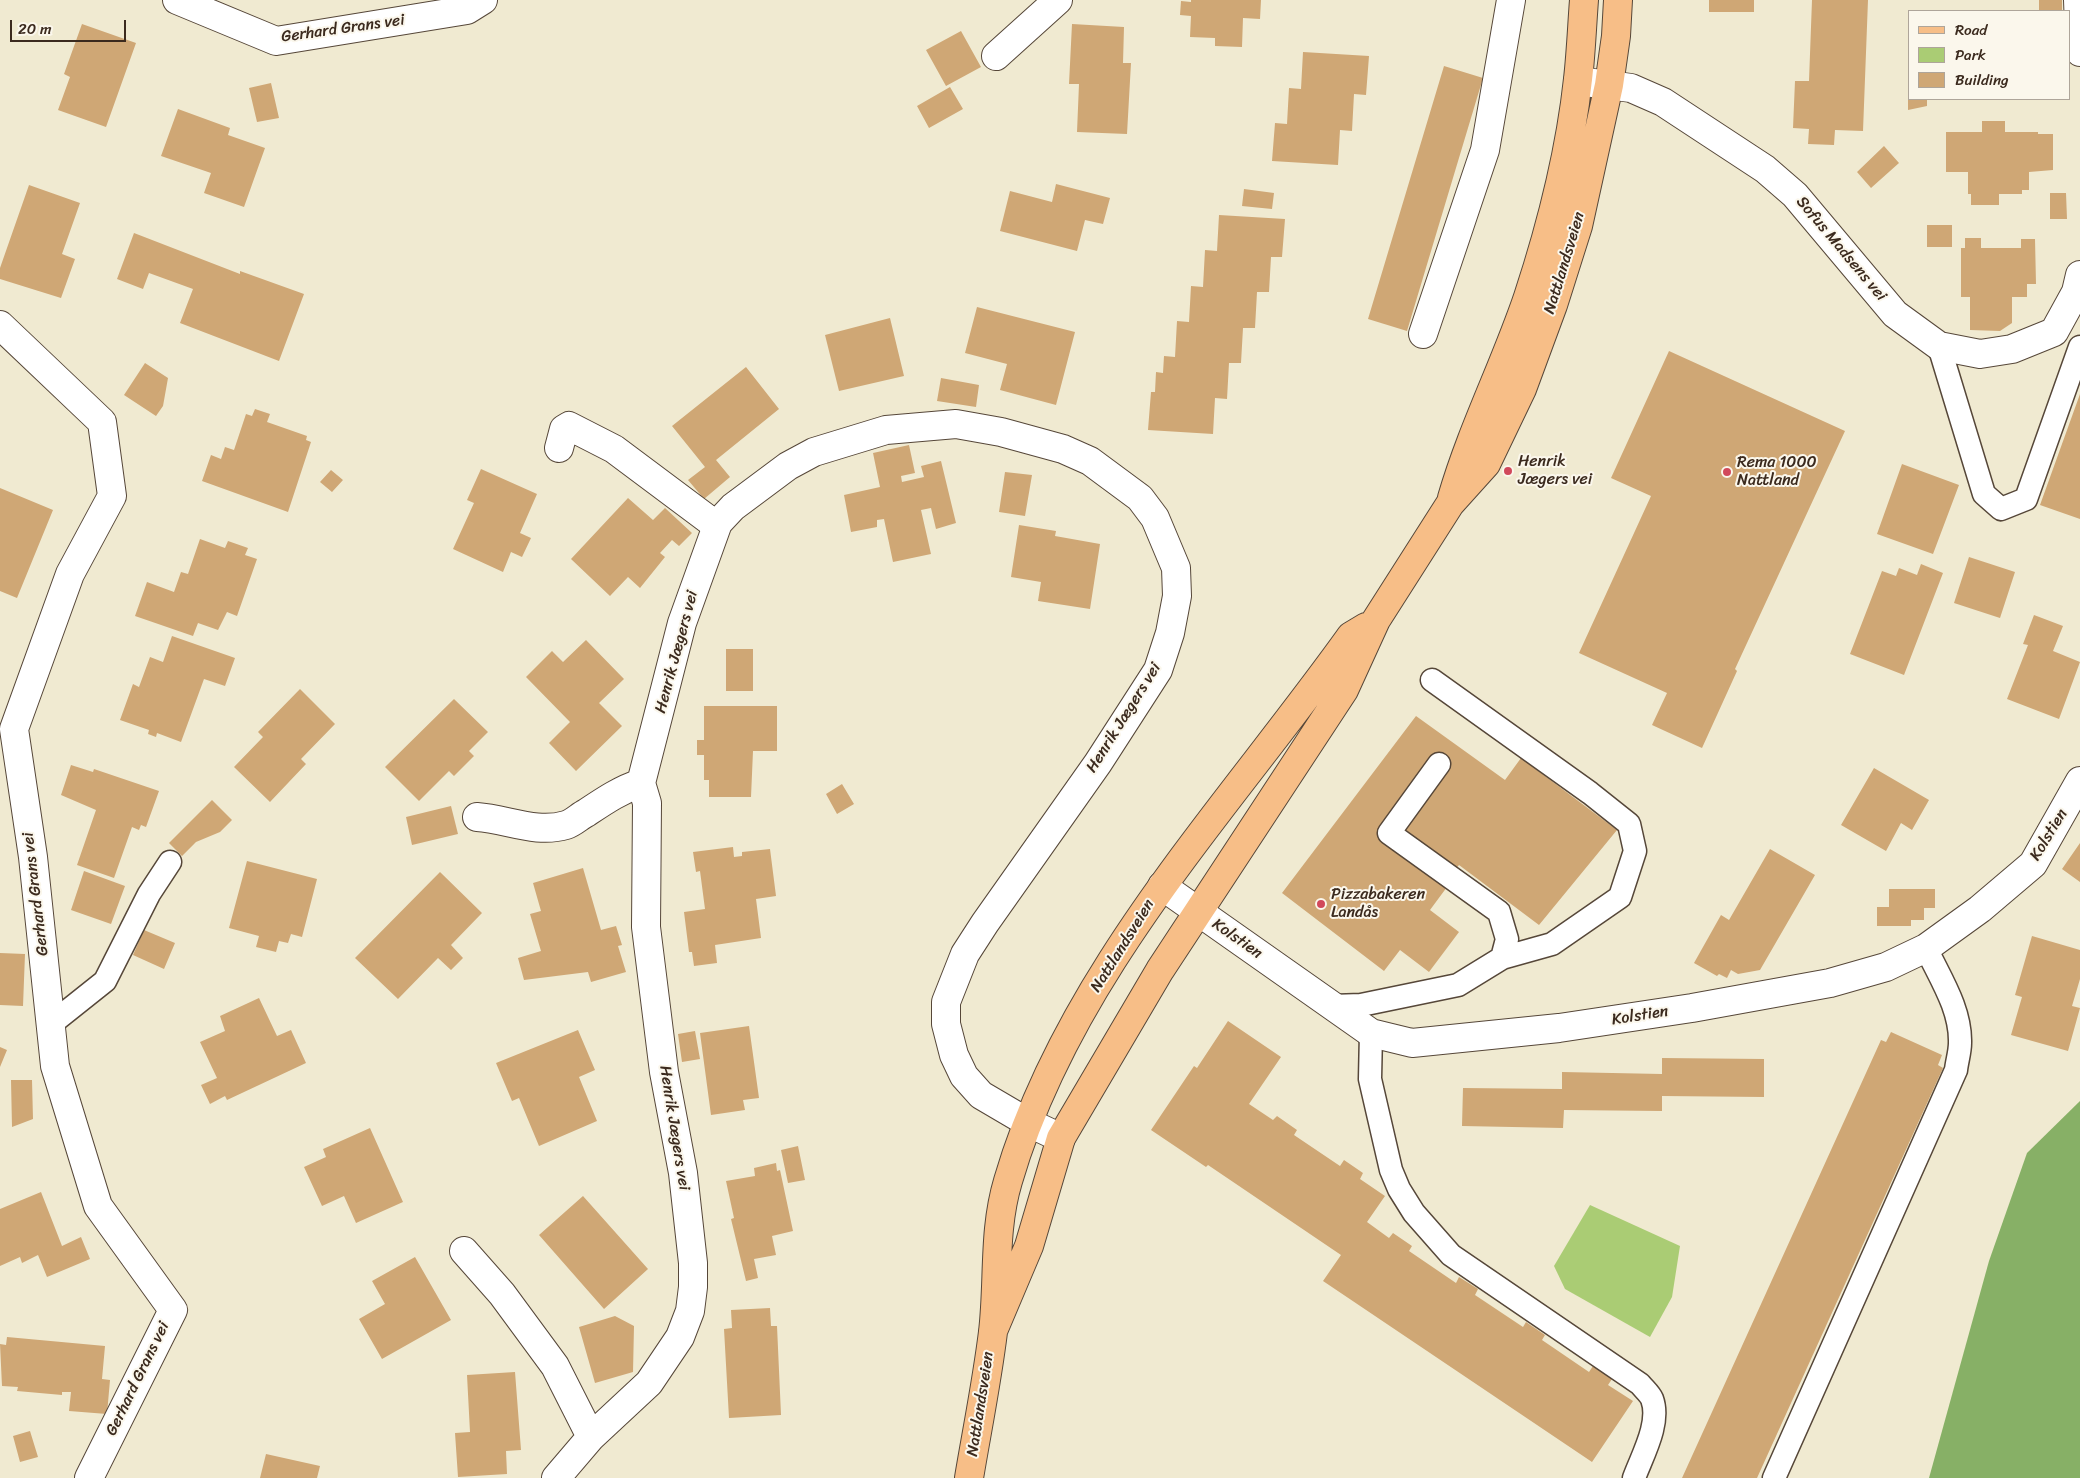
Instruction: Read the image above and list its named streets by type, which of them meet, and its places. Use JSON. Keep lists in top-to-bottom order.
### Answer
{
  "streets": {
    "main road": ["Nattlandsveien"],
    "street": [
      "Gerhard Grans vei",
      "Sofus Madsens vei",
      "Henrik Jægers vei",
      "Kolstien"
    ]
  },
  "crossings": [
    ["Sofus Madsens vei", "Nattlandsveien"],
    ["Nattlandsveien", "Henrik Jægers vei"],
    ["Nattlandsveien", "Kolstien"]
  ],
  "places": ["Henrik Jægers vei", "Rema 1000 Nattland", "Pizzabakeren Landås"],
  "legend": ["Road", "Park", "Building"],
  "scale_bar": "20 m"
}
